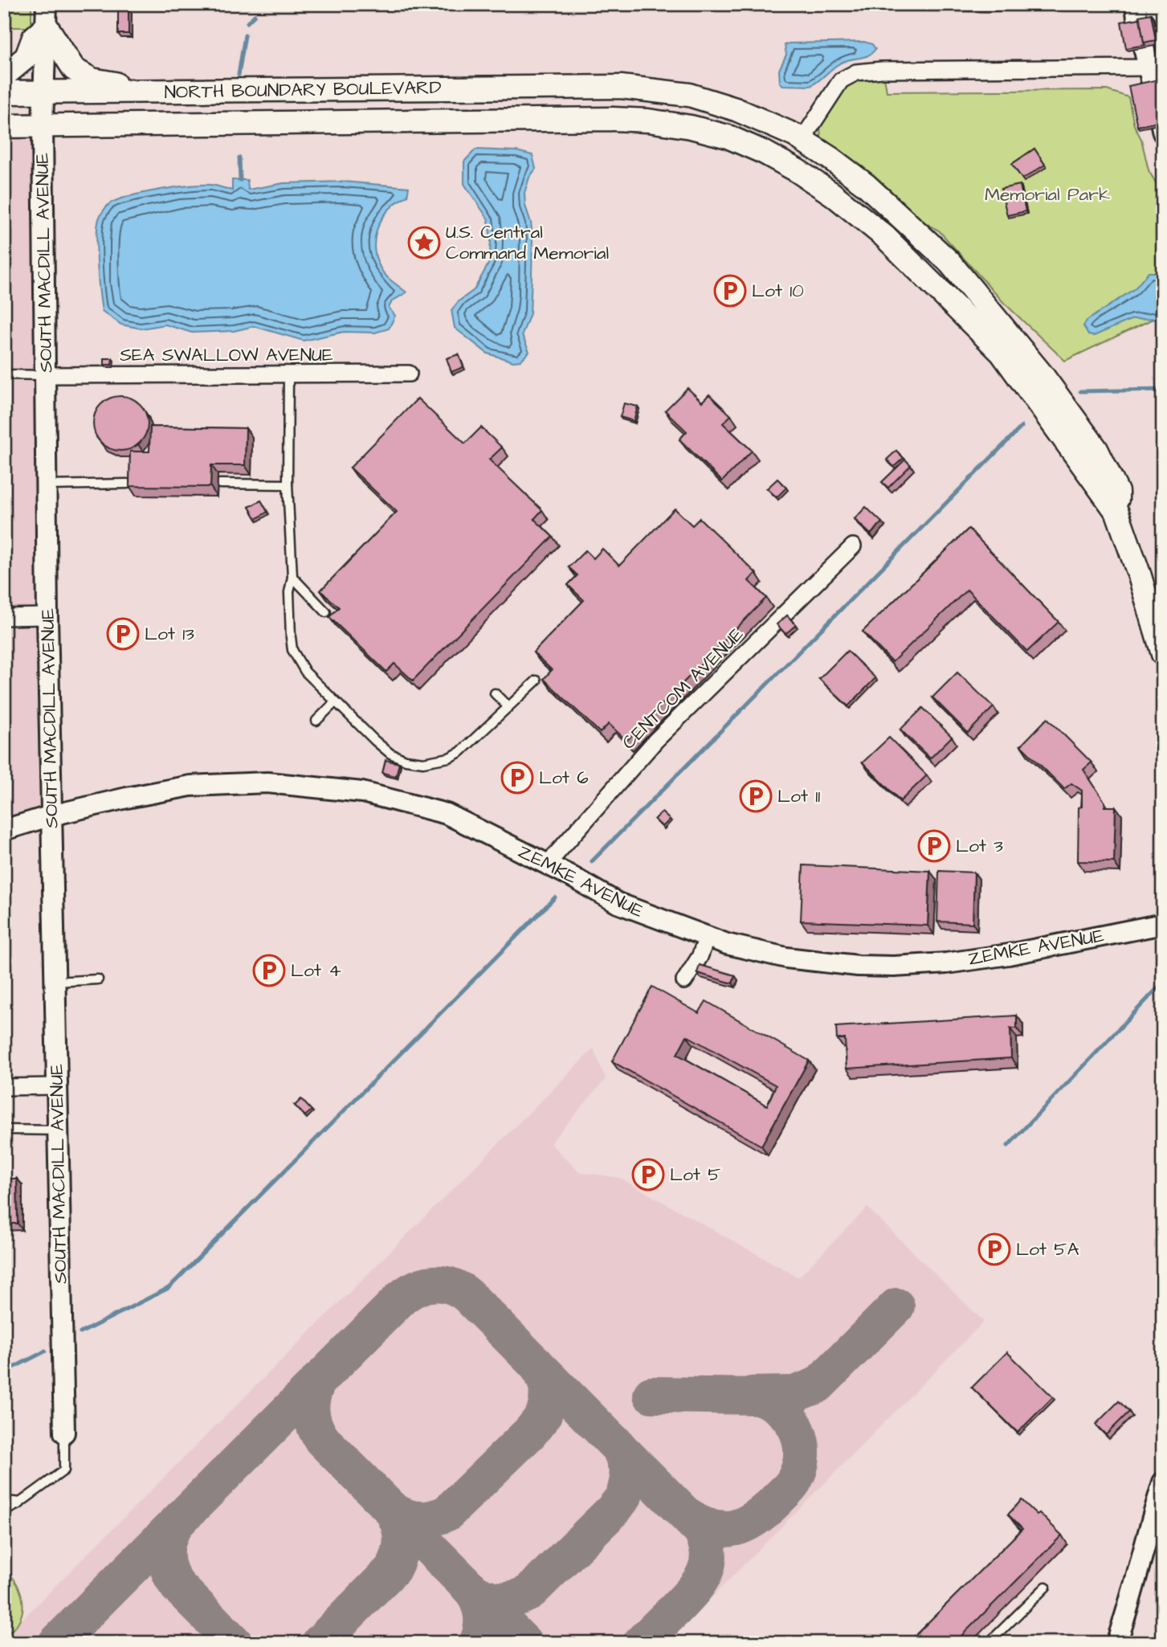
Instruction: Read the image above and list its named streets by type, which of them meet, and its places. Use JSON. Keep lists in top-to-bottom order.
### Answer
{
  "streets": {
    "main road": ["NORTH BOUNDARY BOULEVARD"],
    "street": [
      "SOUTH MACDILL AVENUE",
      "SEA SWALLOW AVENUE",
      "CENTCOM AVENUE",
      "ZEMKE AVENUE"
    ]
  },
  "crossings": [
    ["NORTH BOUNDARY BOULEVARD", "SOUTH MACDILL AVENUE"],
    ["SOUTH MACDILL AVENUE", "SEA SWALLOW AVENUE"],
    ["SOUTH MACDILL AVENUE", "ZEMKE AVENUE"],
    ["CENTCOM AVENUE", "ZEMKE AVENUE"]
  ],
  "parks": ["Memorial Park"],
  "places": {
    "place": ["U.S. Central Command Memorial"],
    "parking": [
      "Lot 10",
      "Lot 13",
      "Lot 6",
      "Lot 11",
      "Lot 3",
      "Lot 4",
      "Lot 5",
      "Lot 5A"
    ]
  }
}
